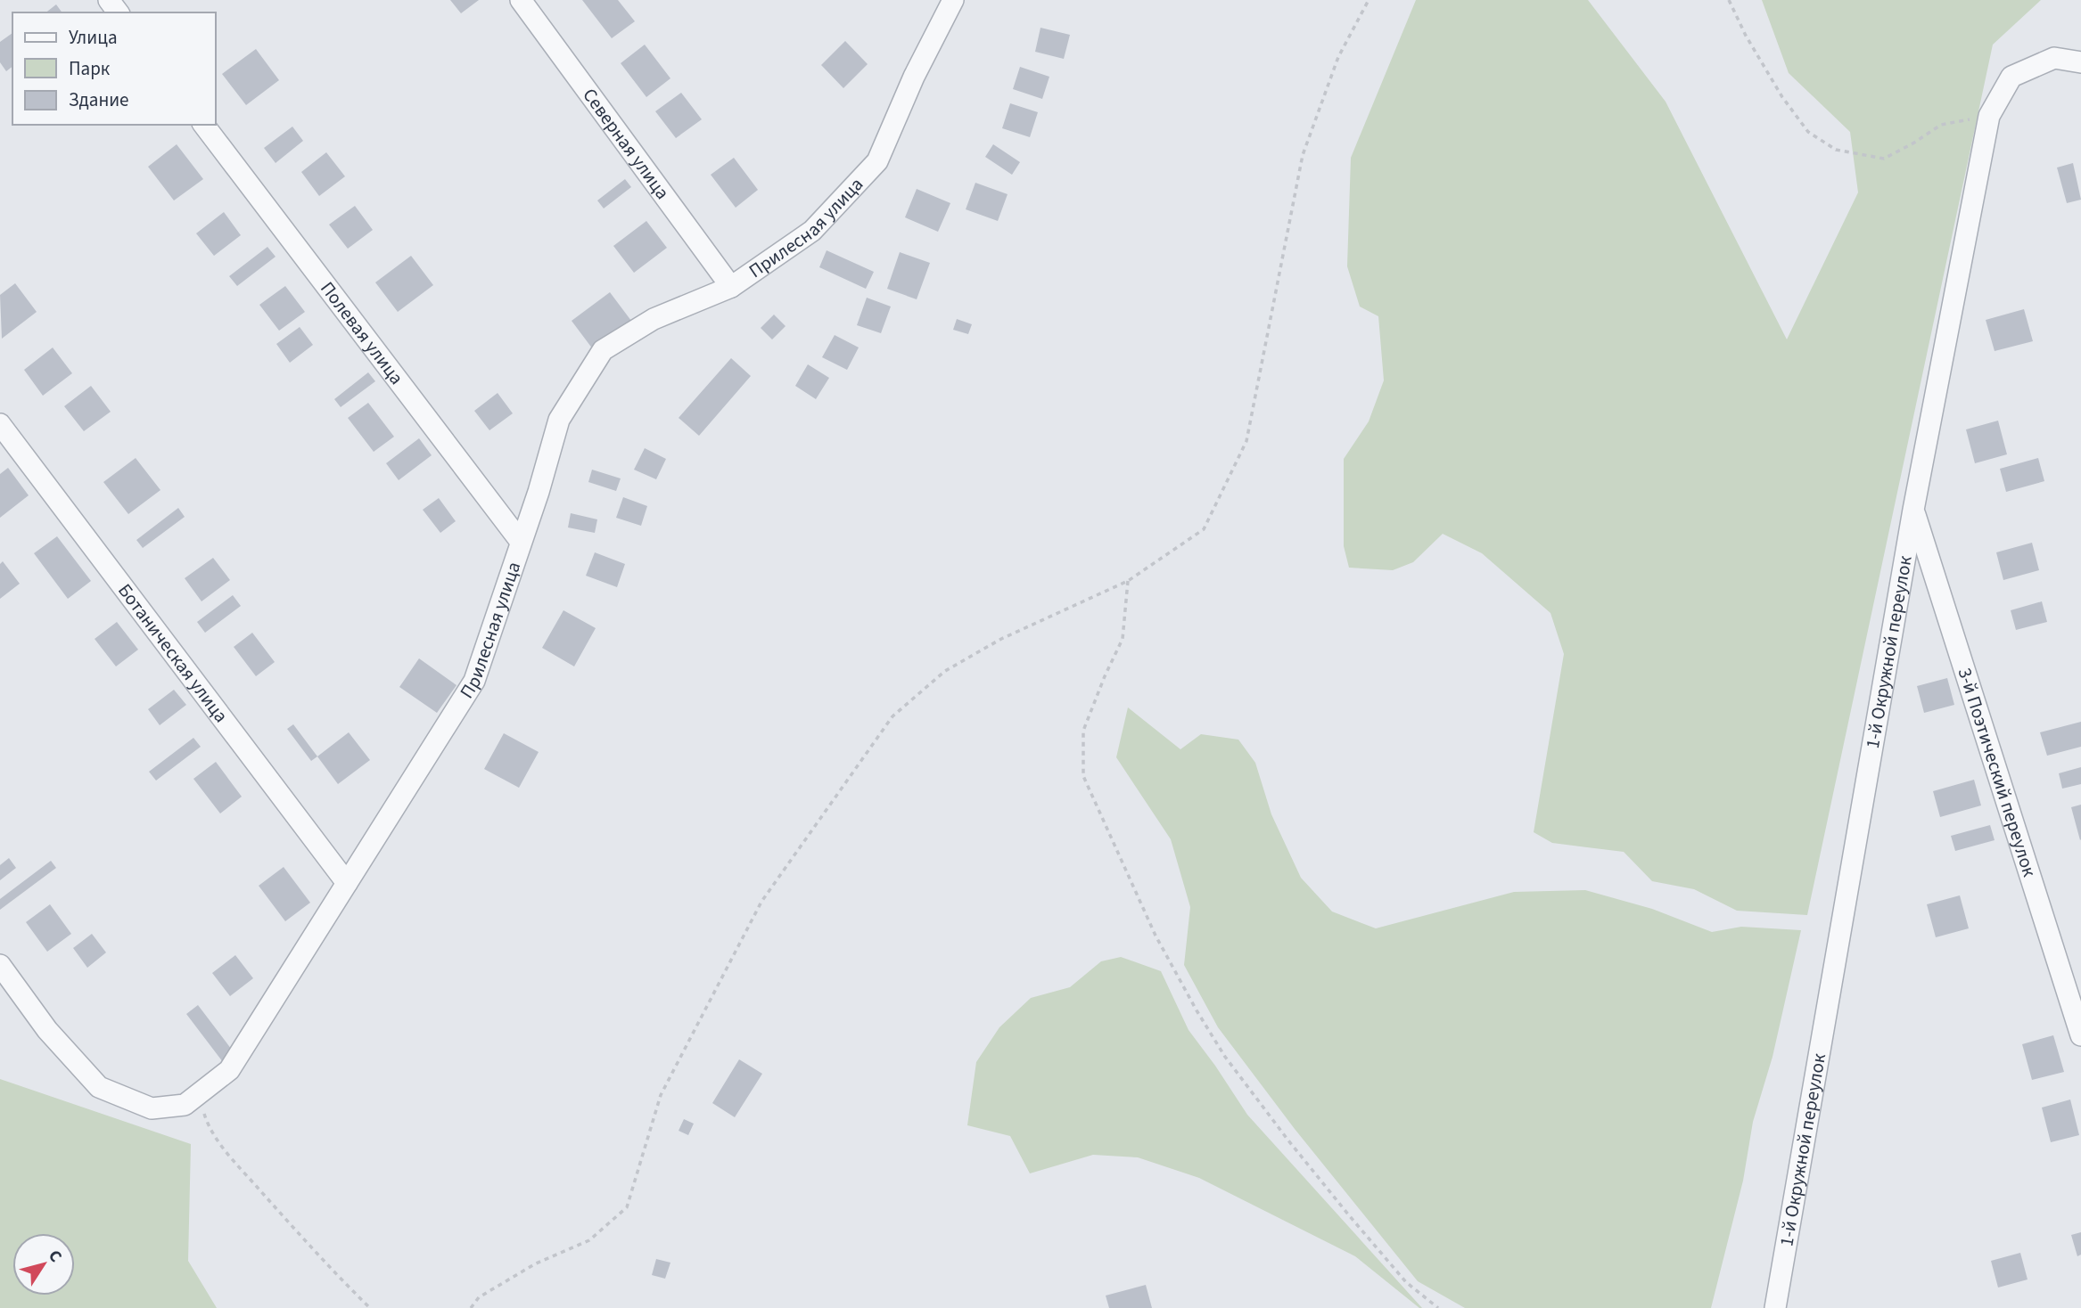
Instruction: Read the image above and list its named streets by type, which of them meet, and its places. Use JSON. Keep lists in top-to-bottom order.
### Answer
{
  "streets": {
    "street": [
      "Северная улица",
      "Прилесная улица",
      "Полевая улица",
      "Ботаническая улица",
      "1-й Окружной переулок",
      "3-й Поэтический переулок"
    ]
  },
  "crossings": [
    ["Северная улица", "Прилесная улица"],
    ["Прилесная улица", "Полевая улица"],
    ["Прилесная улица", "Ботаническая улица"],
    ["1-й Окружной переулок", "3-й Поэтический переулок"]
  ],
  "legend": ["Улица", "Парк", "Здание"],
  "north": "top right"
}
